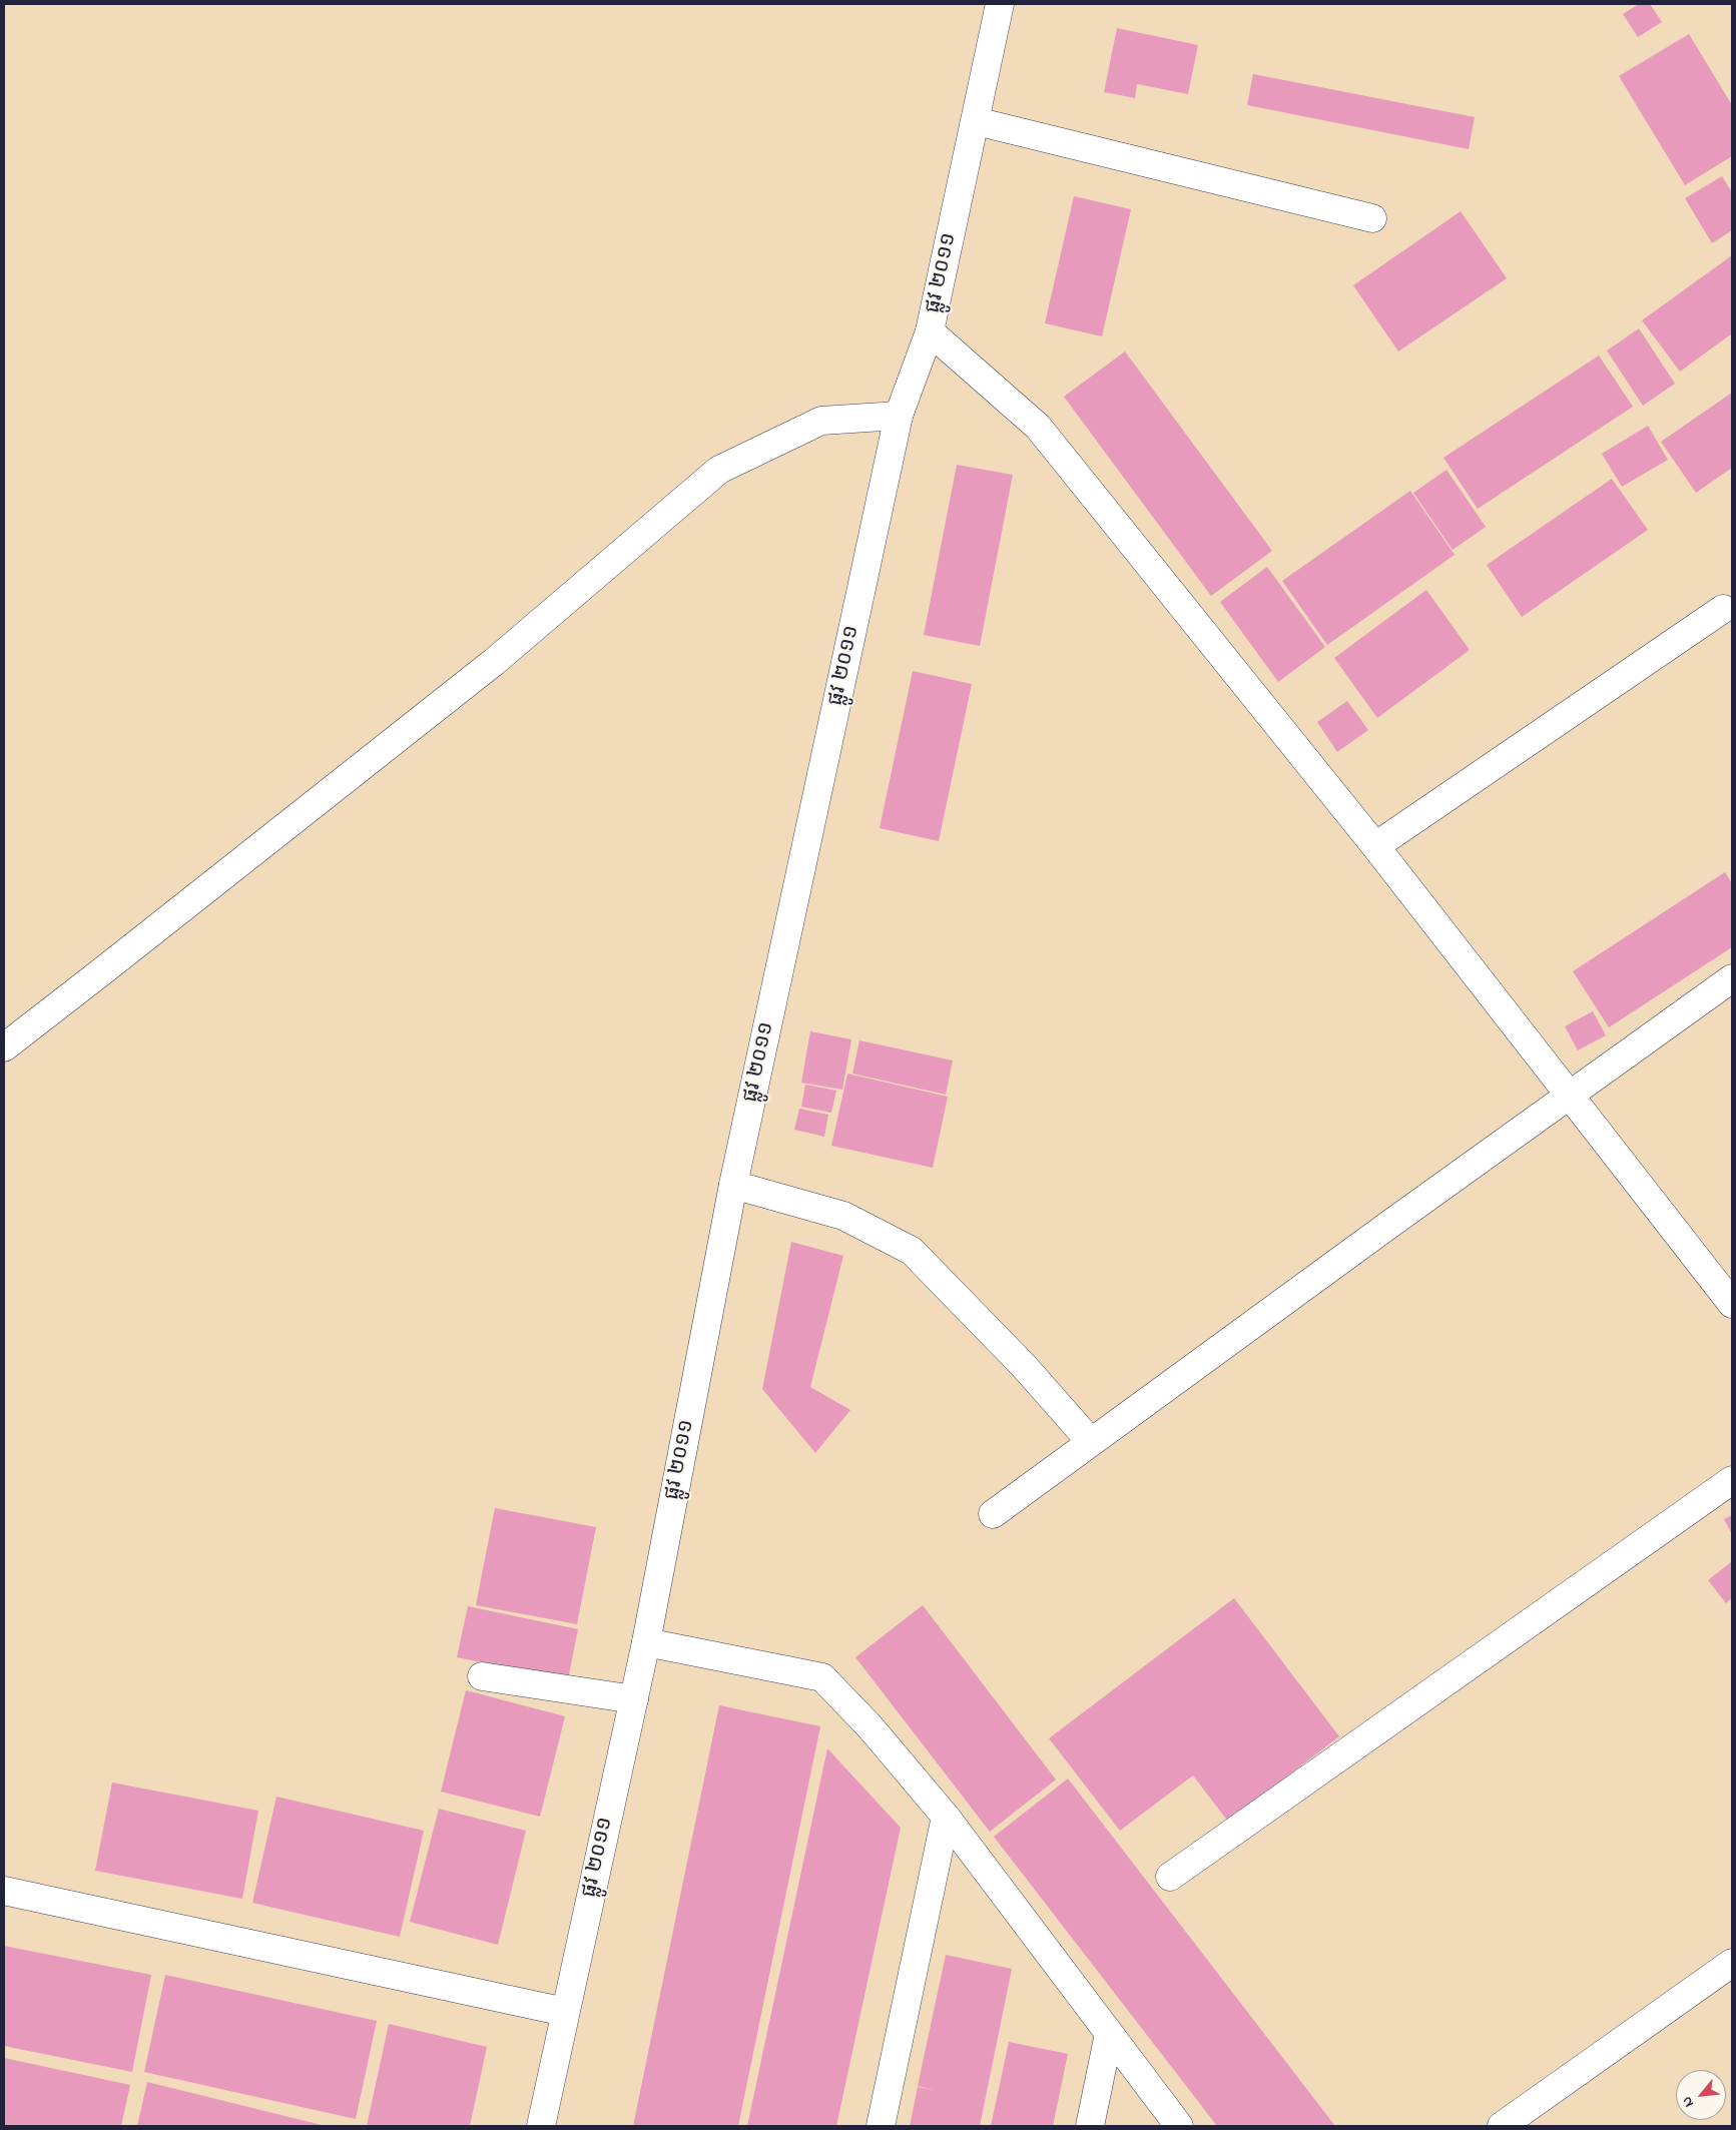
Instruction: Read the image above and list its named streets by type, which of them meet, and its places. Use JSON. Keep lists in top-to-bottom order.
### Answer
{
  "streets": {
    "street": ["ផ្លូវ ២០១១"]
  },
  "north": "bottom left"
}
